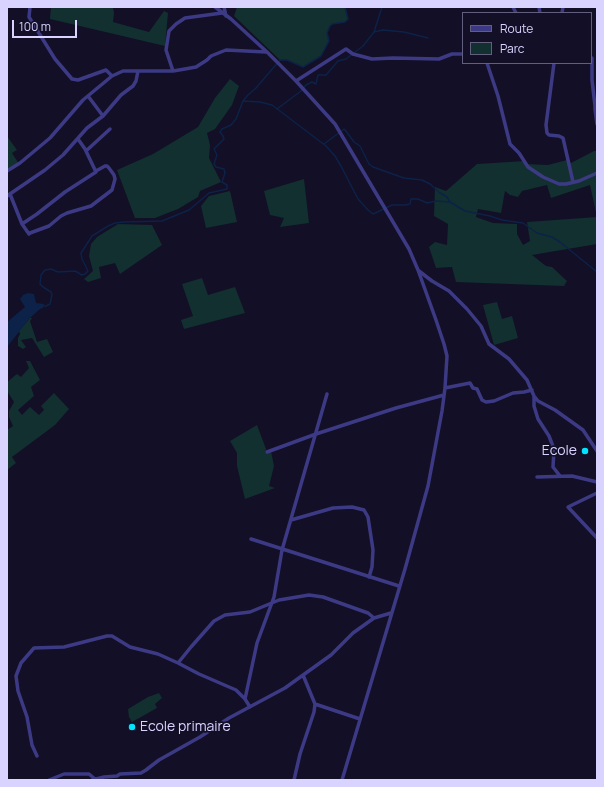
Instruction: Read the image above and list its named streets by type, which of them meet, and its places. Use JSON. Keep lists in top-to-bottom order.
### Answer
{
  "places": ["Ecole", "Ecole primaire"],
  "legend": ["Route", "Parc"],
  "scale_bar": "100 m"
}
